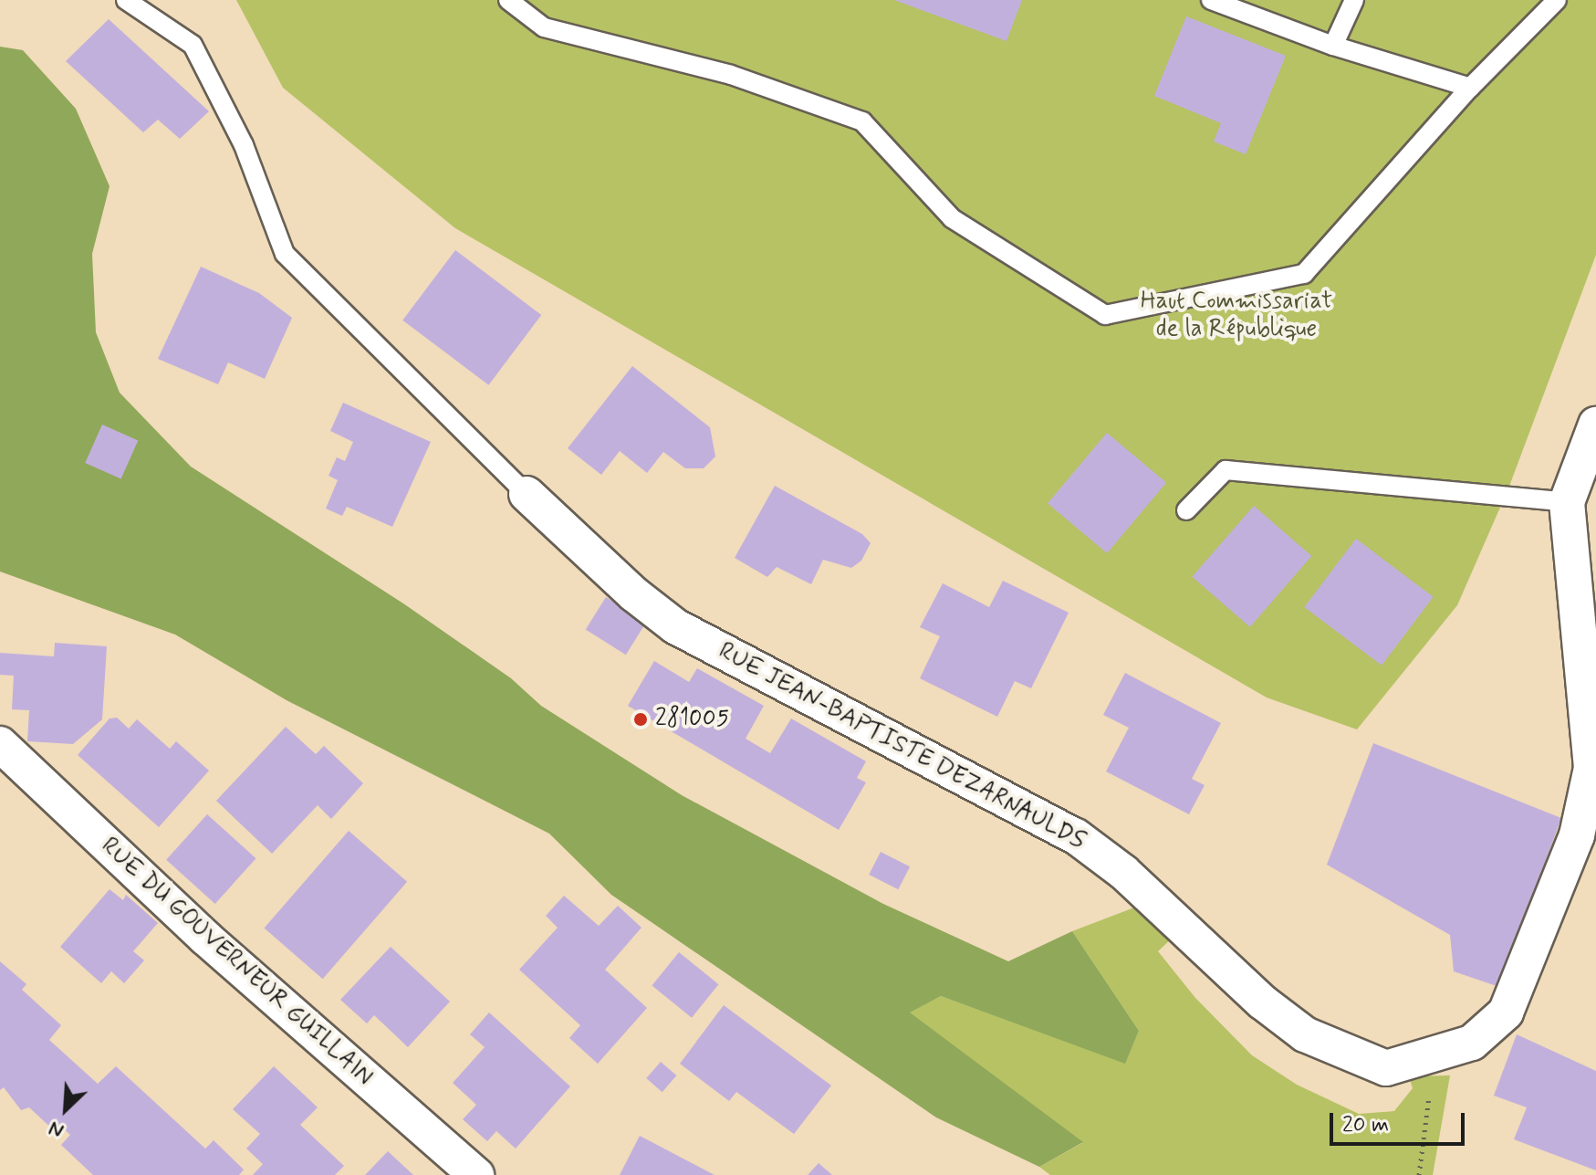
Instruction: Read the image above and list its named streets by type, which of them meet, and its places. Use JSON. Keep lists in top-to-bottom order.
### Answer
{
  "streets": {
    "street": ["RUE JEAN-BAPTISTE DEZARNAULDS", "RUE DU GOUVERNEUR GUILLAIN"]
  },
  "parks": ["Haut Commissariat de la République"],
  "places": ["281005"],
  "scale_bar": "20 m",
  "north": "bottom left"
}
